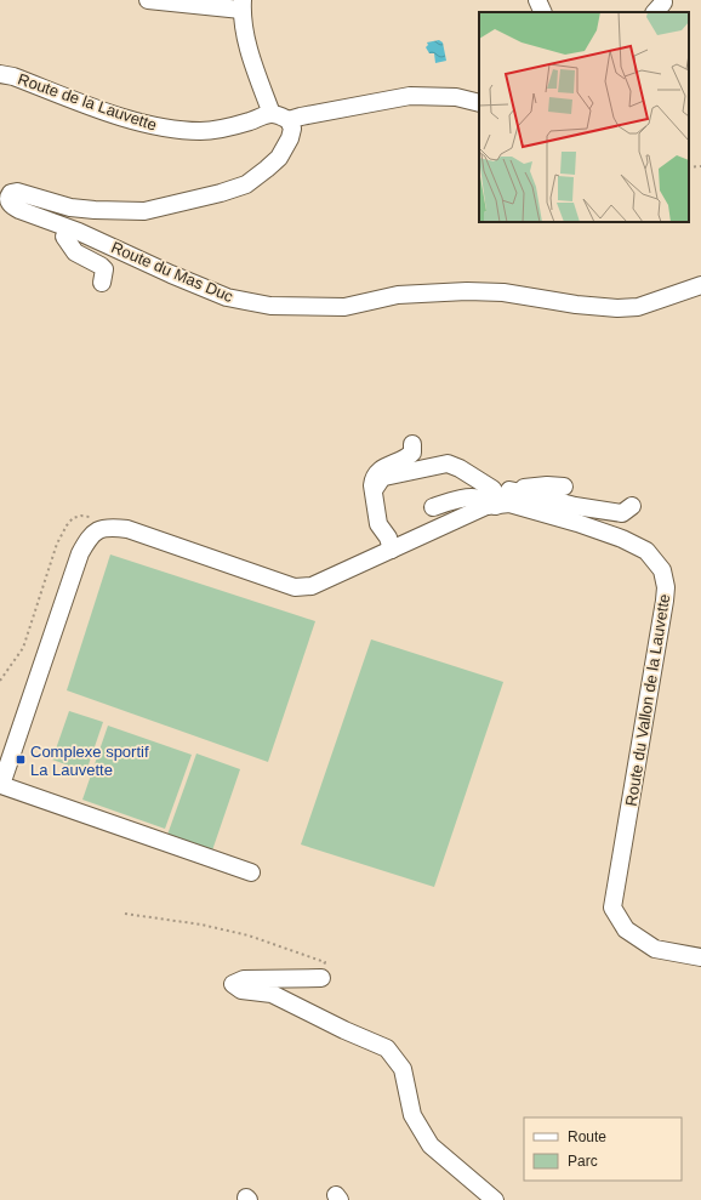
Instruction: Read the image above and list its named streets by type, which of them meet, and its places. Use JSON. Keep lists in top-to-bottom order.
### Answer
{
  "streets": {
    "street": ["Route de la Lauvette", "Route du Mas Duc", "Route du Vallon de la Lauvette"]
  },
  "places": {
    "transit": ["Complexe sportif La Lauvette"]
  },
  "legend": ["Route", "Parc"]
}
